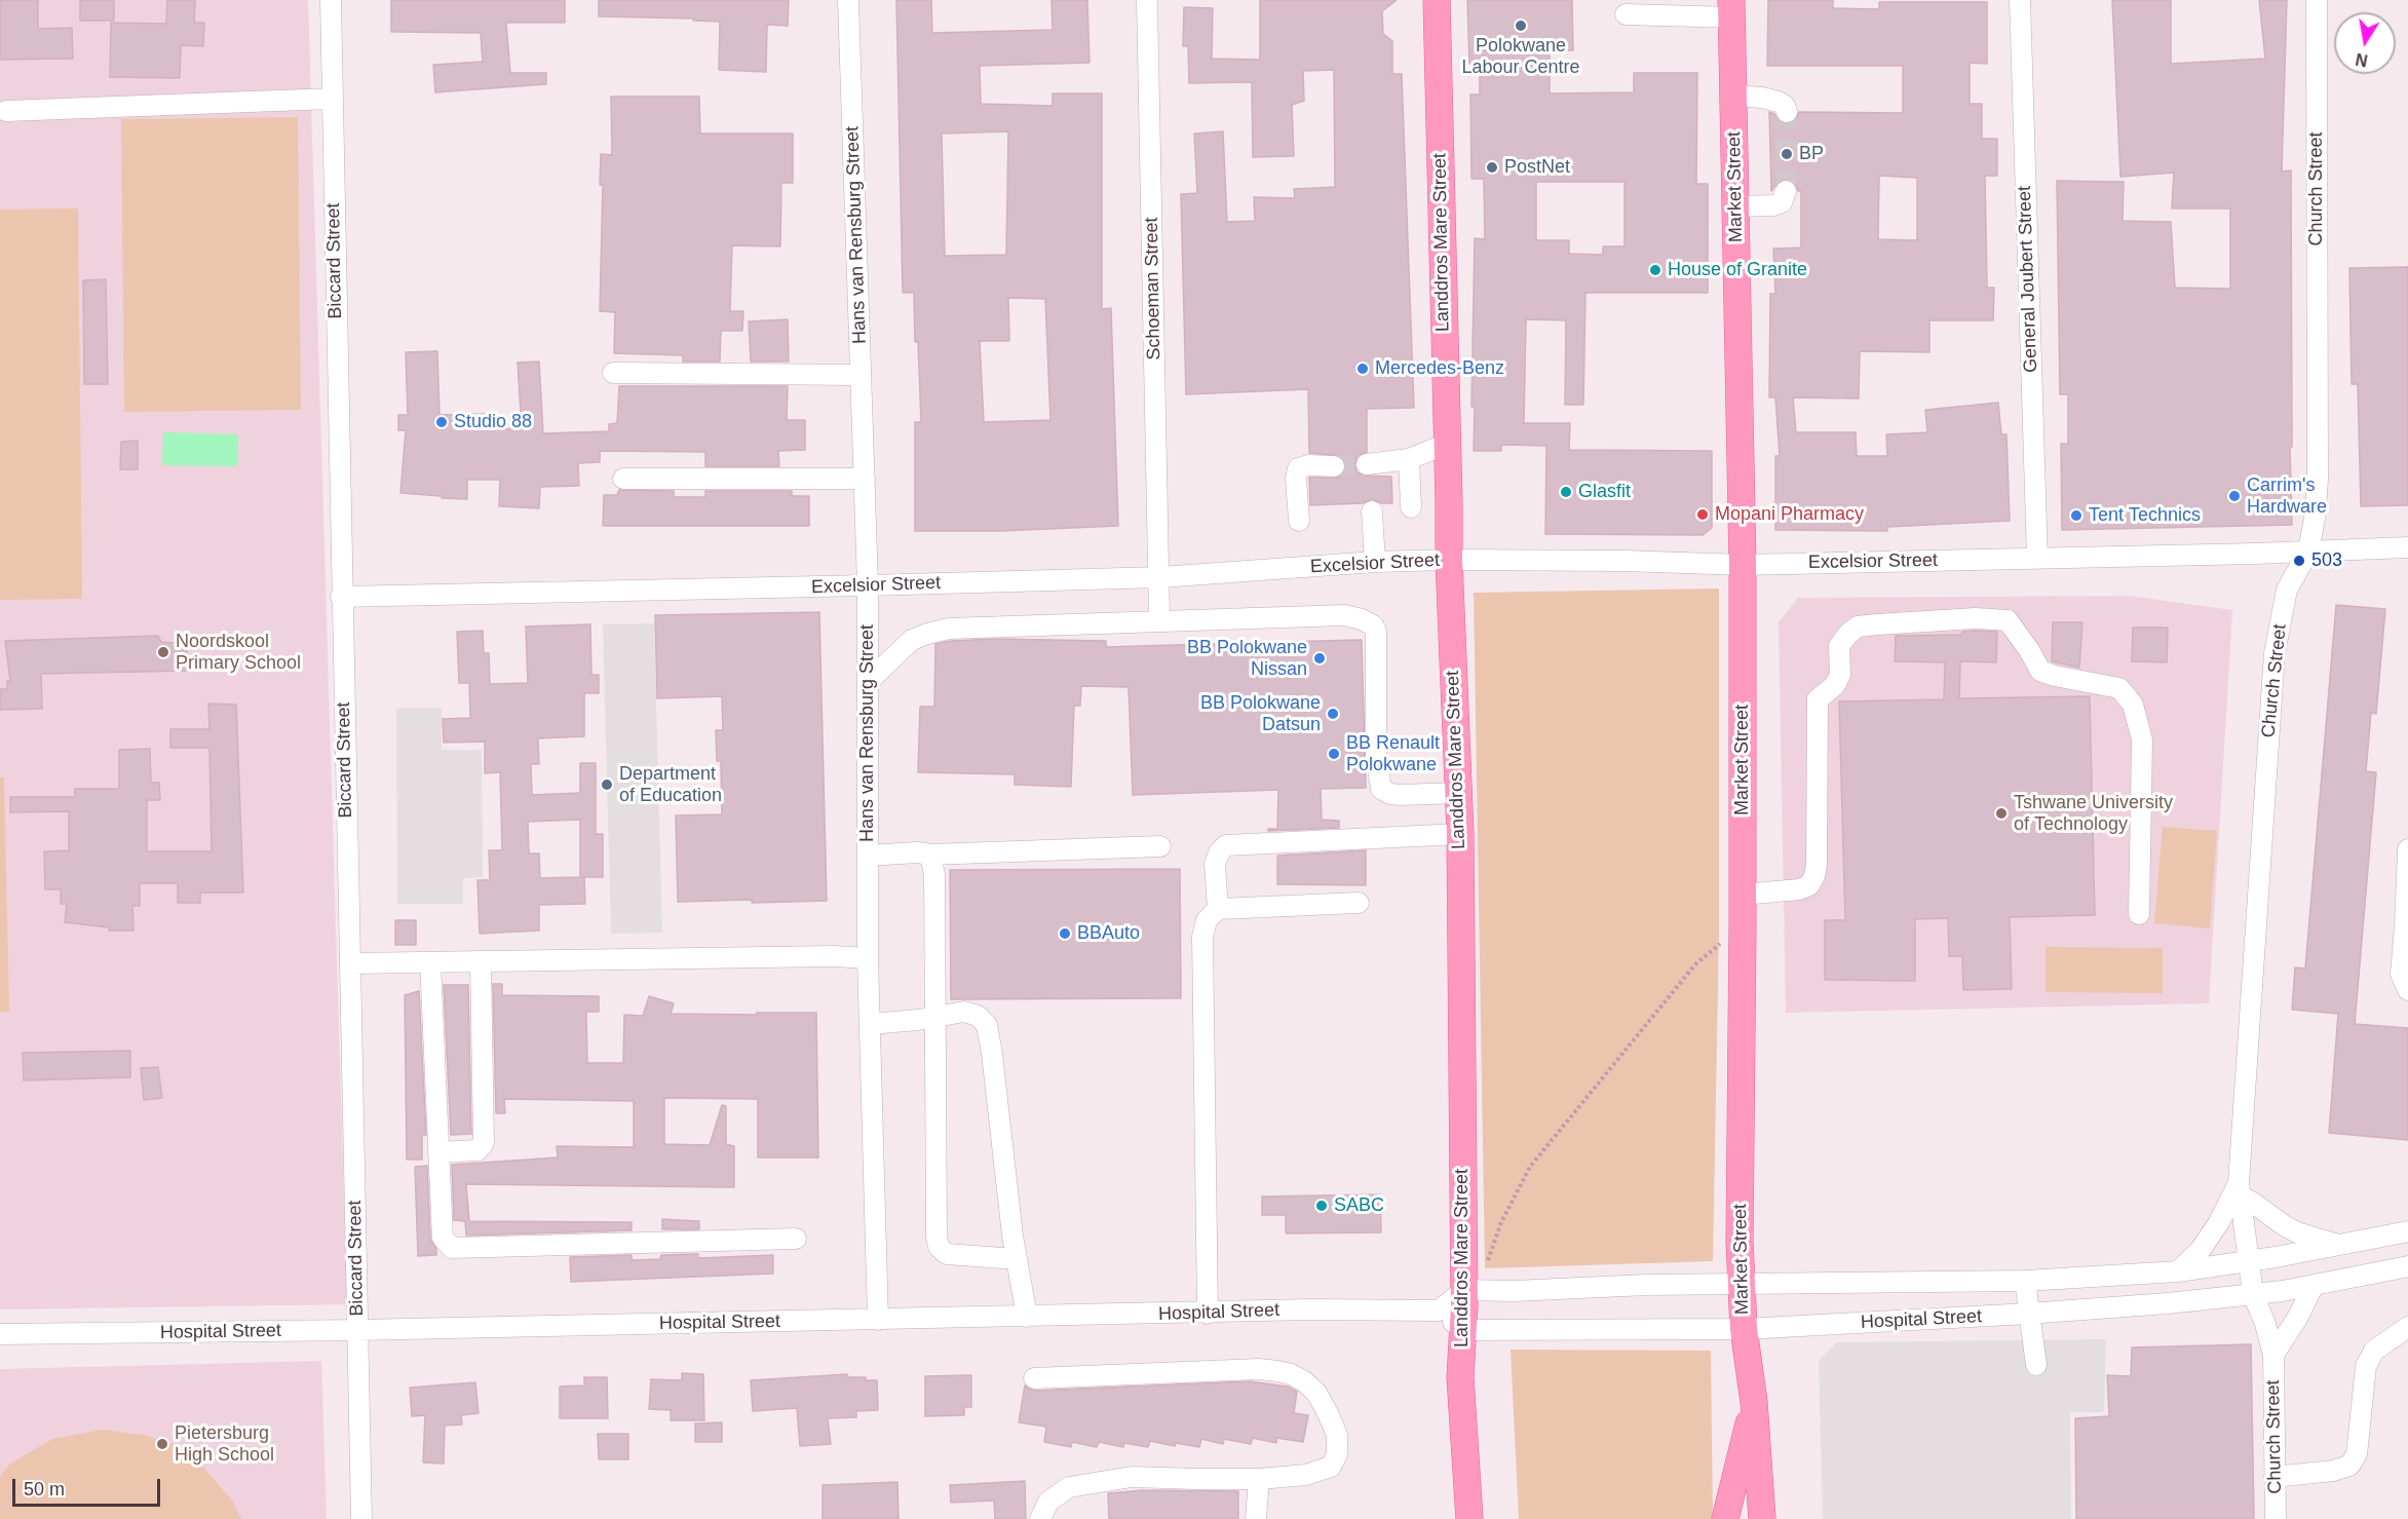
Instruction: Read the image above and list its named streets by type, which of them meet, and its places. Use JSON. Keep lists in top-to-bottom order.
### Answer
{
  "streets": {
    "main road": ["Market Street", "Landdros Mare Street"],
    "street": [
      "Church Street",
      "Hans van Rensburg Street",
      "Biccard Street",
      "General Joubert Street",
      "Schoeman Street",
      "Excelsior Street",
      "Hospital Street"
    ]
  },
  "crossings": [
    ["Market Street", "Excelsior Street"],
    ["Market Street", "Hospital Street"],
    ["Church Street", "Excelsior Street"],
    ["Church Street", "Hospital Street"],
    ["Hans van Rensburg Street", "Excelsior Street"],
    ["Hans van Rensburg Street", "Hospital Street"],
    ["Landdros Mare Street", "Excelsior Street"],
    ["Landdros Mare Street", "Hospital Street"],
    ["Biccard Street", "Excelsior Street"],
    ["Biccard Street", "Hospital Street"],
    ["General Joubert Street", "Excelsior Street"],
    ["Schoeman Street", "Excelsior Street"]
  ],
  "places": [
    "Polokwane Labour Centre",
    "BP",
    "PostNet",
    "House of Granite",
    "Mercedes-Benz",
    "Studio 88",
    "Glasfit",
    "Carrim's Hardware",
    "Mopani Pharmacy",
    "Tent Technics",
    "503",
    "Noordskool Primary School",
    "BB Polokwane Nissan",
    "BB Polokwane Datsun",
    "BB Renault Polokwane",
    "Department of Education",
    "Tshwane University of Technology",
    "BBAuto",
    "SABC",
    "Pietersburg High School"
  ],
  "scale_bar": "50 m",
  "north": "bottom"
}
